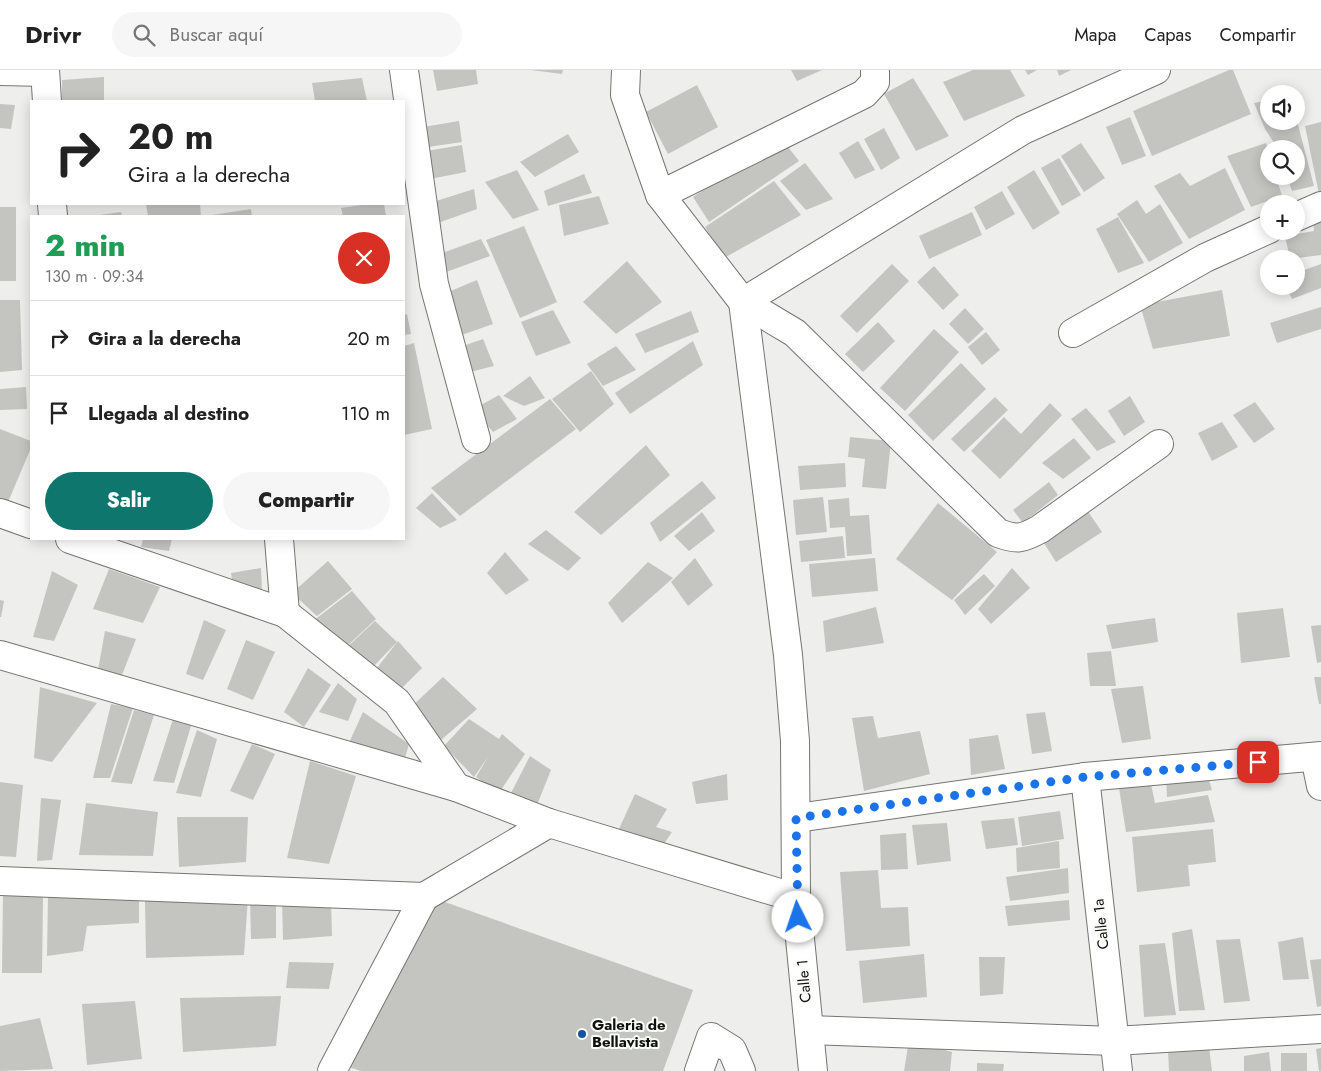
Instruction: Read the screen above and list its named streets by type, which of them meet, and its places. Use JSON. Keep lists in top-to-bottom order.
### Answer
{
  "streets": {
    "street": ["Calle 1a", "Calle 1"]
  },
  "places": ["Galeria de Bellavista"],
  "page": {
    "header": "Drivr",
    "search": "Buscar aquí",
    "nav": ["Mapa", "Capas", "Compartir"],
    "map_buttons": ["+", "−"],
    "turn": ["20 m", "Gira a la derecha"],
    "heading": ["2 min", "130 m · 09:34"],
    "list": [
      {
        "name": "Gira a la derecha",
        "value": "20 m"
      },
      {
        "name": "Llegada al destino",
        "value": "110 m"
      }
    ],
    "buttons": ["Salir", "Compartir"]
  }
}
